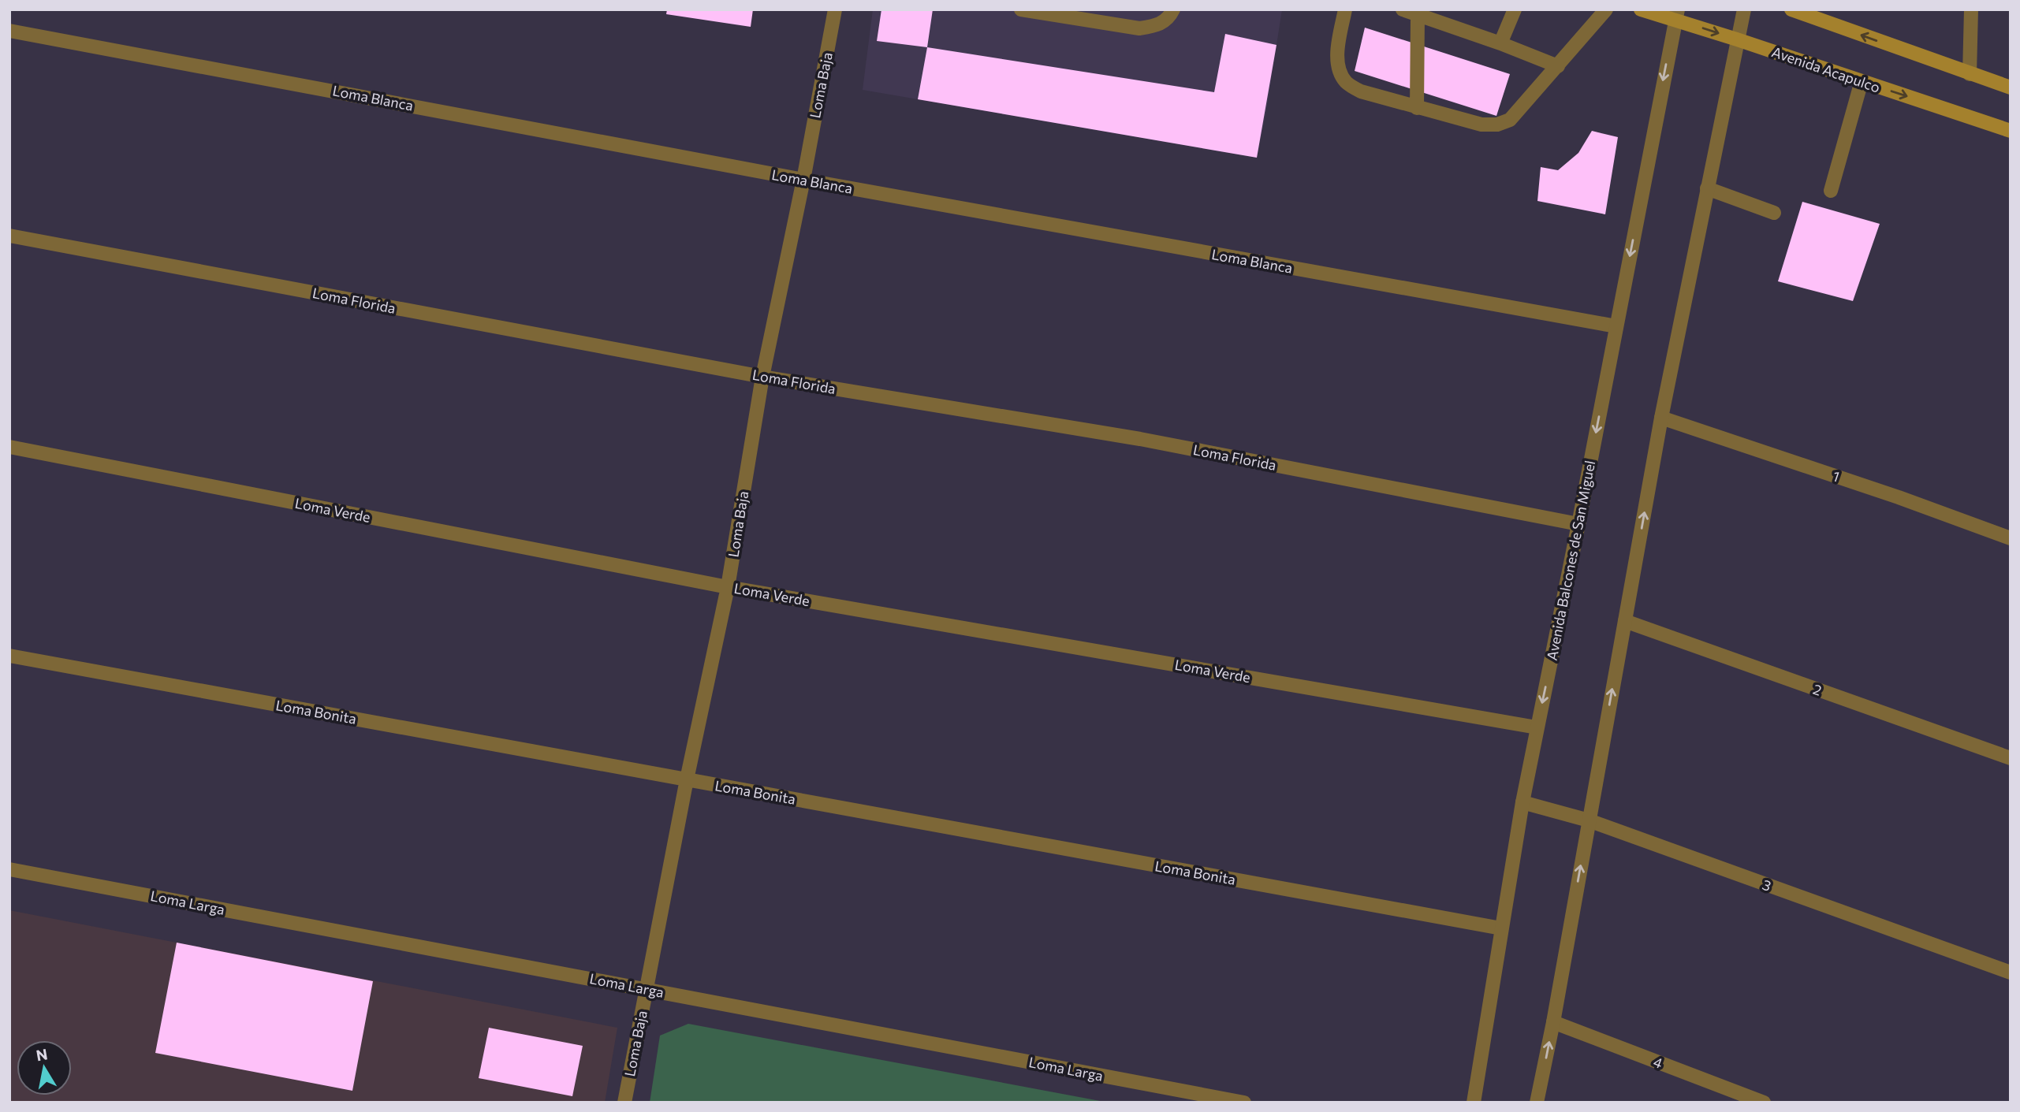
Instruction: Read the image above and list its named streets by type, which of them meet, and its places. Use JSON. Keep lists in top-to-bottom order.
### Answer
{
  "streets": {
    "main road": ["Avenida Acapulco"],
    "street": [
      "Loma Baja",
      "Loma Blanca",
      "Loma Florida",
      "1",
      "Loma Verde",
      "Avenida Balcones de San Miguel",
      "2",
      "Loma Bonita",
      "3",
      "Loma Larga",
      "4"
    ]
  },
  "crossings": [
    ["Avenida Acapulco", "Avenida Balcones de San Miguel"],
    ["Loma Baja", "Loma Blanca"],
    ["Loma Baja", "Loma Florida"],
    ["Loma Baja", "Loma Verde"],
    ["Loma Baja", "Loma Bonita"],
    ["Loma Baja", "Loma Larga"],
    ["Loma Blanca", "Avenida Balcones de San Miguel"],
    ["Loma Florida", "Avenida Balcones de San Miguel"],
    ["Loma Verde", "Avenida Balcones de San Miguel"],
    ["Avenida Balcones de San Miguel", "Loma Bonita"],
    ["Avenida Balcones de San Miguel", "3"]
  ],
  "north": "top"
}
